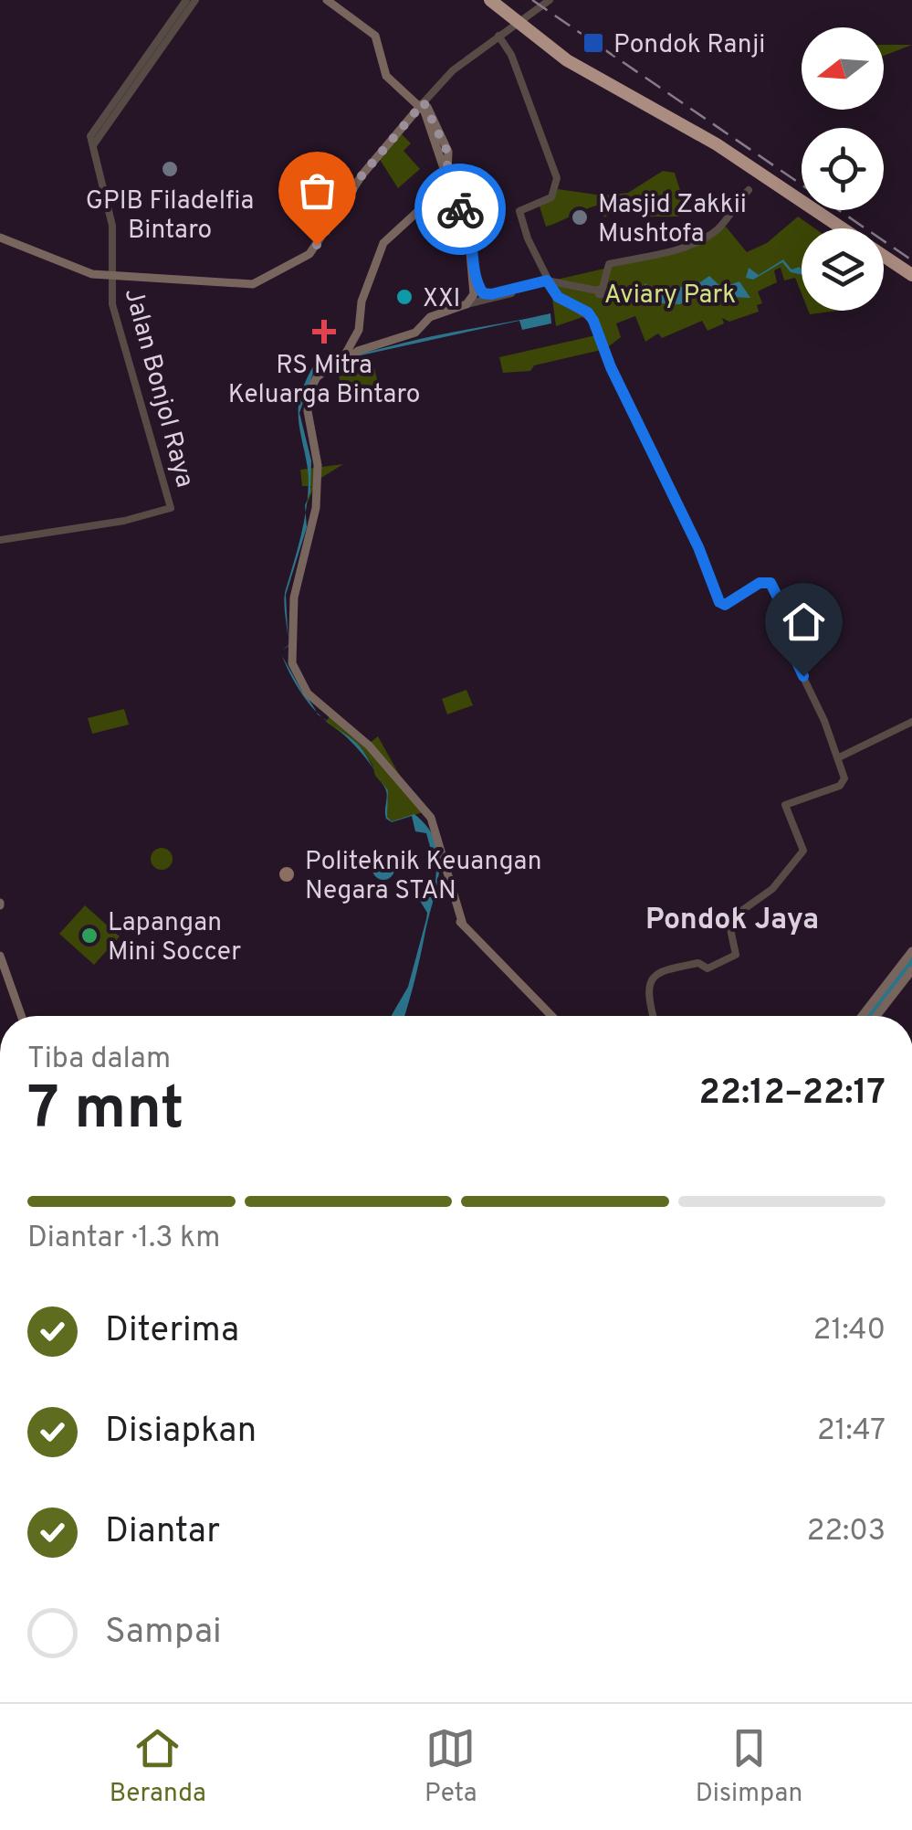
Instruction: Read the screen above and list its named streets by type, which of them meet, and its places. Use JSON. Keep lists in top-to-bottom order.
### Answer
{
  "streets": {
    "street": ["Jalan Bonjol Raya"]
  },
  "districts": ["Pondok Jaya"],
  "parks": ["Aviary Park"],
  "places": {
    "transit": ["Pondok Ranji"],
    "other": [
      "GPIB Filadelfia Bintaro",
      "Masjid Zakkii Mushtofa",
      "XXI",
      "Politeknik Keuangan Negara STAN",
      "Lapangan Mini Soccer"
    ],
    "health": ["RS Mitra Keluarga Bintaro"]
  },
  "north": "left",
  "page": {
    "heading": ["7 mnt", "Tiba dalam", "22:12–22:17"],
    "bar": "Diantar · 1.3 km",
    "list": [
      ["Diterima", "21:40"],
      ["Disiapkan", "21:47"],
      ["Diantar", "22:03"],
      "Sampai"
    ],
    "tabs": ["Beranda", "Peta", "Disimpan"]
  }
}
